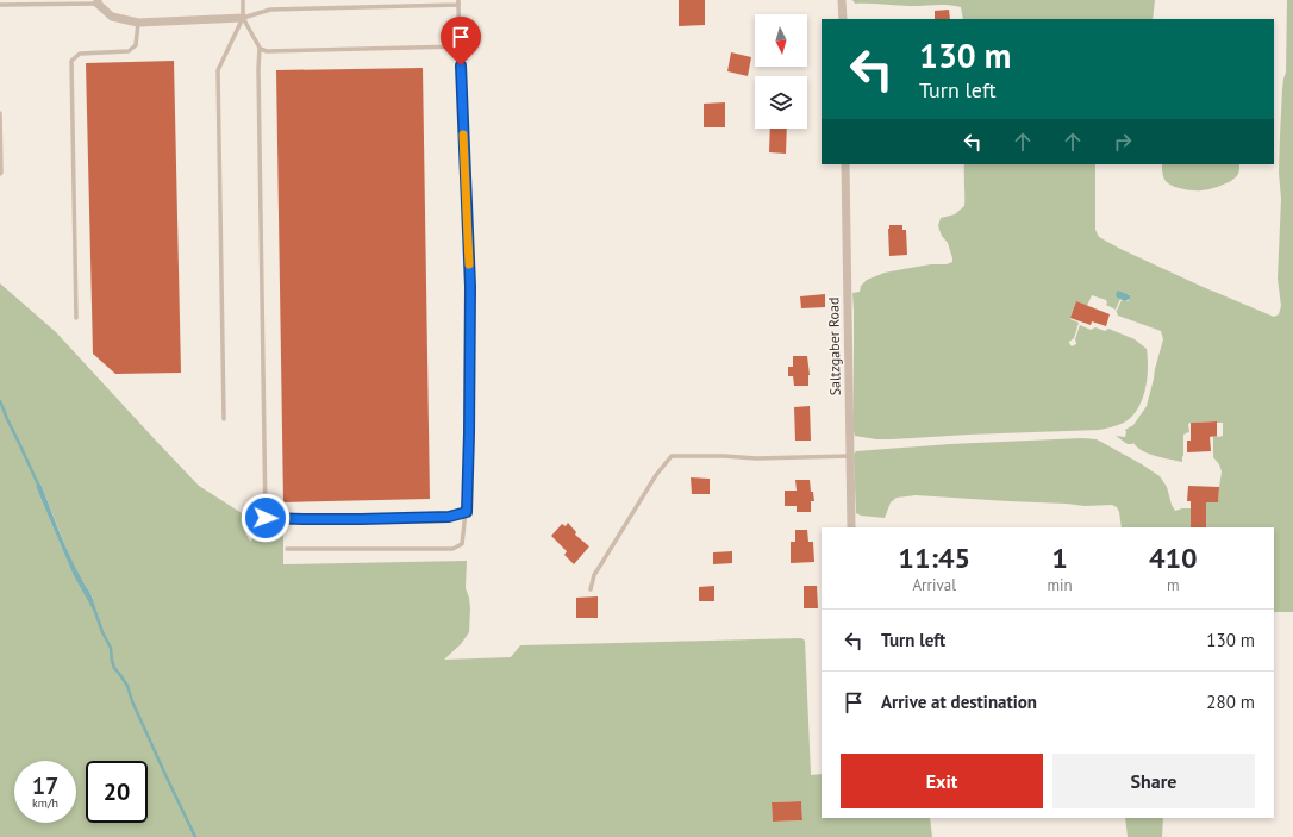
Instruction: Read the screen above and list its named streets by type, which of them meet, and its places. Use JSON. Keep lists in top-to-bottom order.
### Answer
{
  "streets": {
    "street": ["Saltzgaber Road"]
  },
  "north": "bottom",
  "page": {
    "turn": ["130 m", "Turn left"],
    "eta": [
      "11:45",
      "Arrival",
      "1",
      "min",
      "410",
      "m"
    ],
    "list": [
      {
        "name": "Turn left",
        "value": "130 m"
      },
      {
        "name": "Arrive at destination",
        "value": "280 m"
      }
    ],
    "buttons": ["Exit", "Share"],
    "speed": "17 km/h",
    "limit": "20"
  }
}
